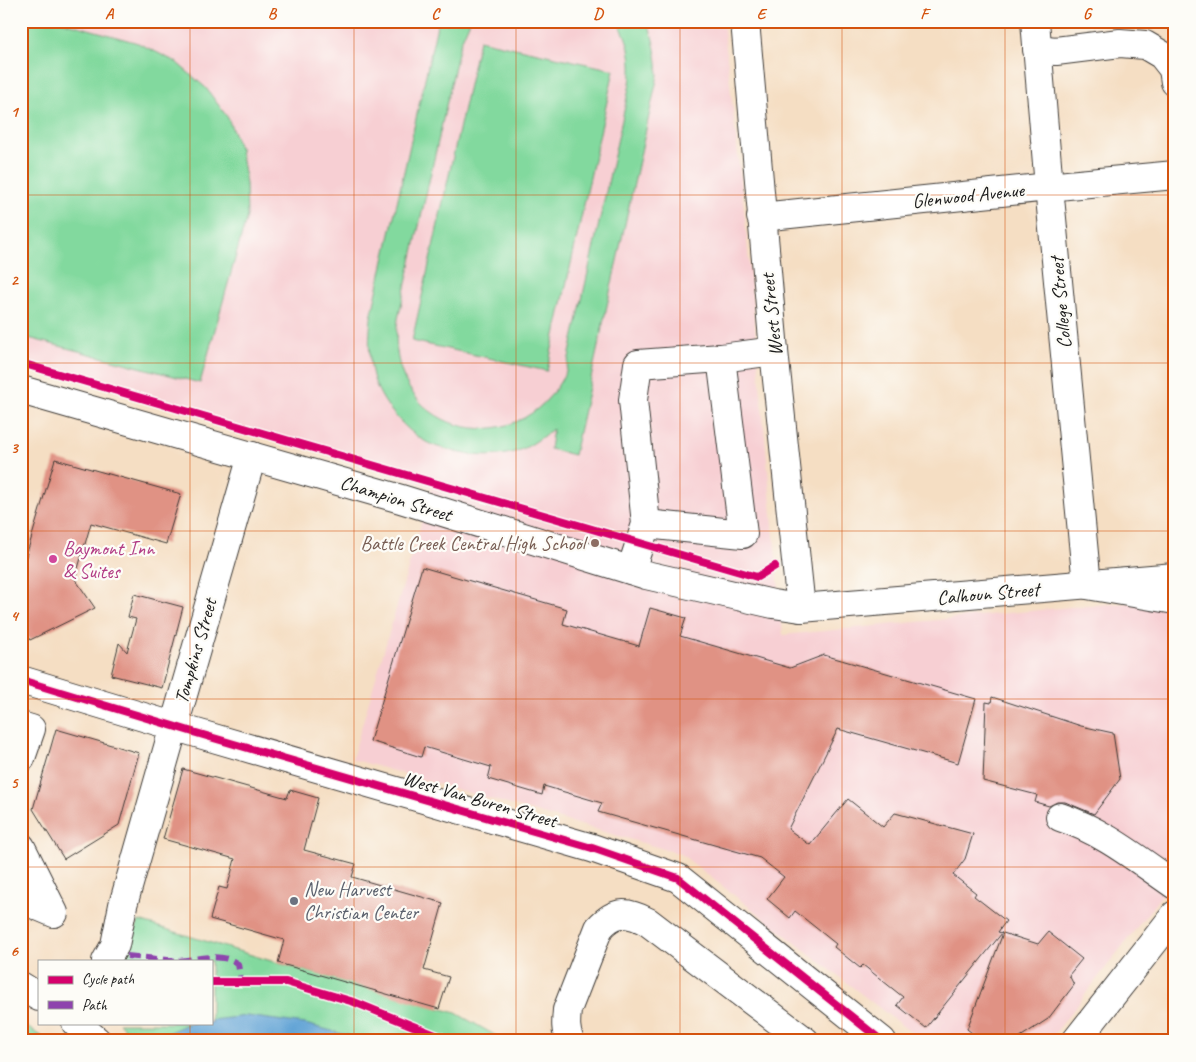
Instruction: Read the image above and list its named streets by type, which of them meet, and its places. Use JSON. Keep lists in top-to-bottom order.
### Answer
{
  "streets": {
    "street": [
      "Glenwood Avenue",
      "College Street",
      "West Street",
      "Champion Street",
      "Calhoun Street",
      "Tompkins Street",
      "West Van Buren Street"
    ]
  },
  "crossings": [
    ["Glenwood Avenue", "College Street"],
    ["Glenwood Avenue", "West Street"],
    ["College Street", "Calhoun Street"],
    ["West Street", "Champion Street"],
    ["West Street", "Calhoun Street"],
    ["Champion Street", "Calhoun Street"],
    ["Champion Street", "Tompkins Street"],
    ["Tompkins Street", "West Van Buren Street"]
  ],
  "places": ["Battle Creek Central High School", "Baymont Inn & Suites", "New Harvest Christian Center"],
  "legend": ["Cycle path", "Path"],
  "grid": {
    "columns": [
      "A",
      "B",
      "C",
      "D",
      "E",
      "F",
      "G"
    ],
    "rows": [
      "1",
      "2",
      "3",
      "4",
      "5",
      "6"
    ]
  }
}
